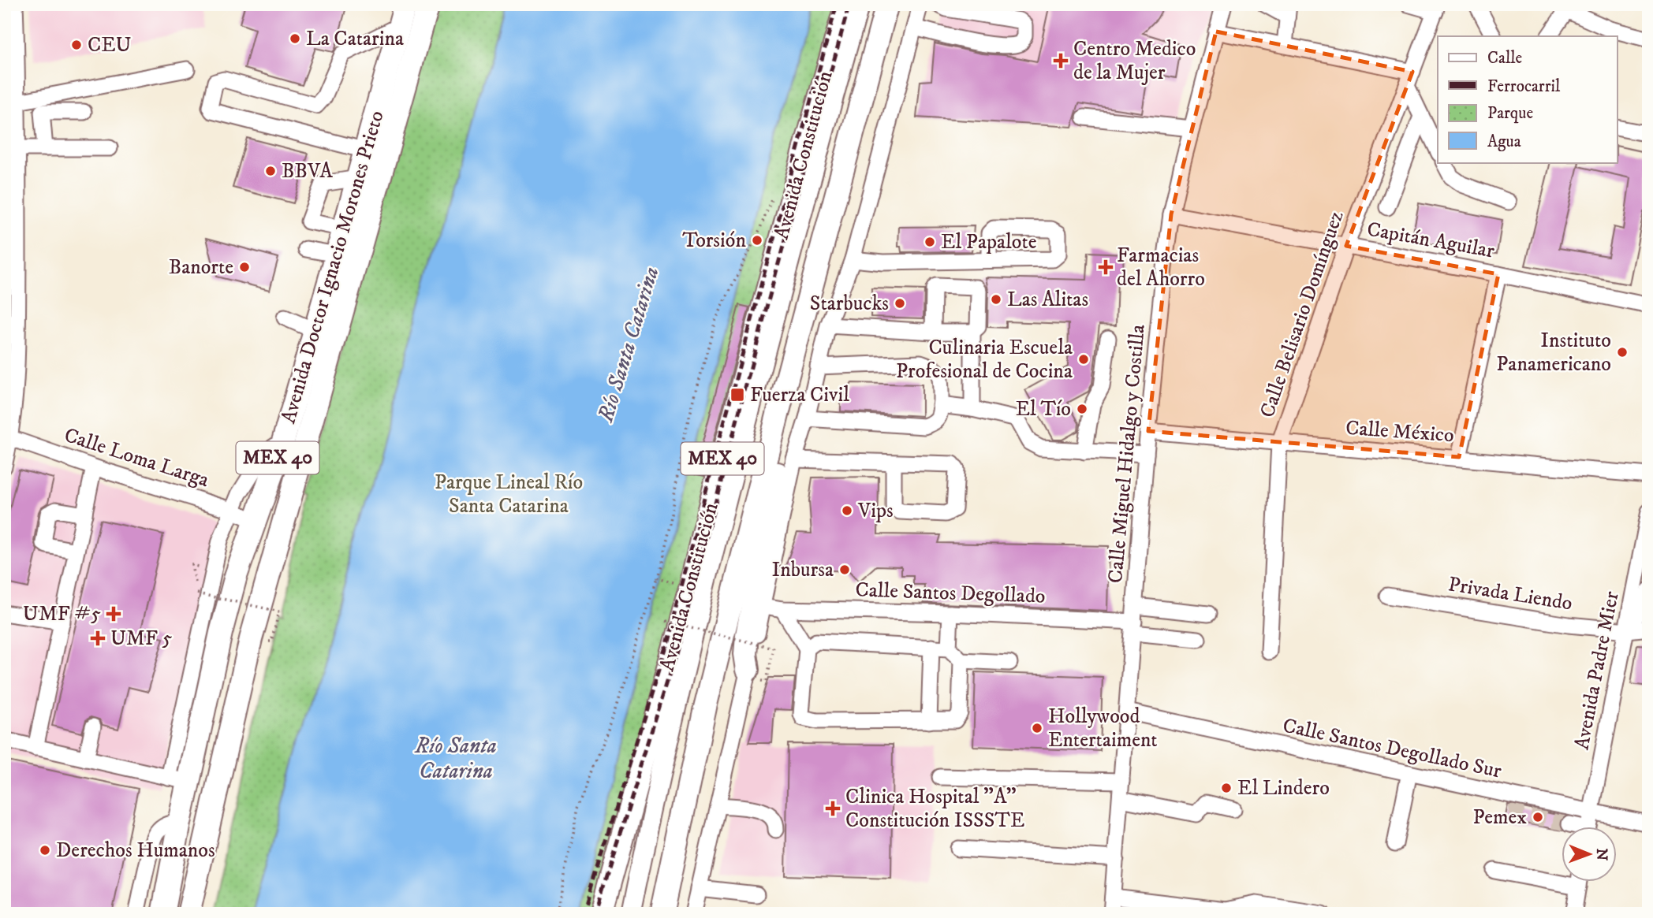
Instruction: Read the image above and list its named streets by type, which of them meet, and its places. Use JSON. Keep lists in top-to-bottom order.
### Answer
{
  "streets": {
    "highway": ["Avenida Constitución", "Avenida Doctor Ignacio Morones Prieto", "MEX 40"],
    "street": [
      "Capitán Aguilar",
      "Calle Belisario Domínguez",
      "Calle México",
      "Calle Miguel Hidalgo y Costilla",
      "Calle Loma Larga",
      "Calle Santos Degollado",
      "Privada Liendo",
      "Avenida Padre Mier",
      "Calle Santos Degollado Sur"
    ]
  },
  "crossings": [
    ["Capitán Aguilar", "Calle Belisario Domínguez"],
    ["Capitán Aguilar", "Calle Miguel Hidalgo y Costilla"],
    ["Avenida Doctor Ignacio Morones Prieto", "Calle Loma Larga"],
    ["Calle Belisario Domínguez", "Calle México"],
    ["Calle México", "Calle Miguel Hidalgo y Costilla"],
    ["Calle Miguel Hidalgo y Costilla", "Calle Santos Degollado"],
    ["Calle Miguel Hidalgo y Costilla", "Calle Santos Degollado Sur"],
    ["Privada Liendo", "Avenida Padre Mier"],
    ["Avenida Padre Mier", "Calle Santos Degollado Sur"]
  ],
  "water": ["Río Santa Catarina"],
  "parks": ["Parque Lineal Río Santa Catarina"],
  "places": {
    "other": [
      "La Catarina",
      "CEU",
      "BBVA",
      "Torsión",
      "El Papalote",
      "Banorte",
      "Las Alitas",
      "Starbucks",
      "Instituto Panamericano",
      "Culinaria Escuela Profesional de Cocina",
      "El Tío",
      "Vips",
      "Inbursa",
      "Hollywood Entertaiment",
      "El Lindero",
      "Pemex",
      "Derechos Humanos"
    ],
    "health": [
      "Centro Medico de la Mujer",
      "Farmacias del Ahorro",
      "UMF #5",
      "UMF 5",
      "Clinica Hospital \"A\" Constitución ISSSTE"
    ],
    "transit": ["Fuerza Civil"]
  },
  "legend": [
    "Calle",
    "Ferrocarril",
    "Parque",
    "Agua"
  ],
  "north": "right"
}
